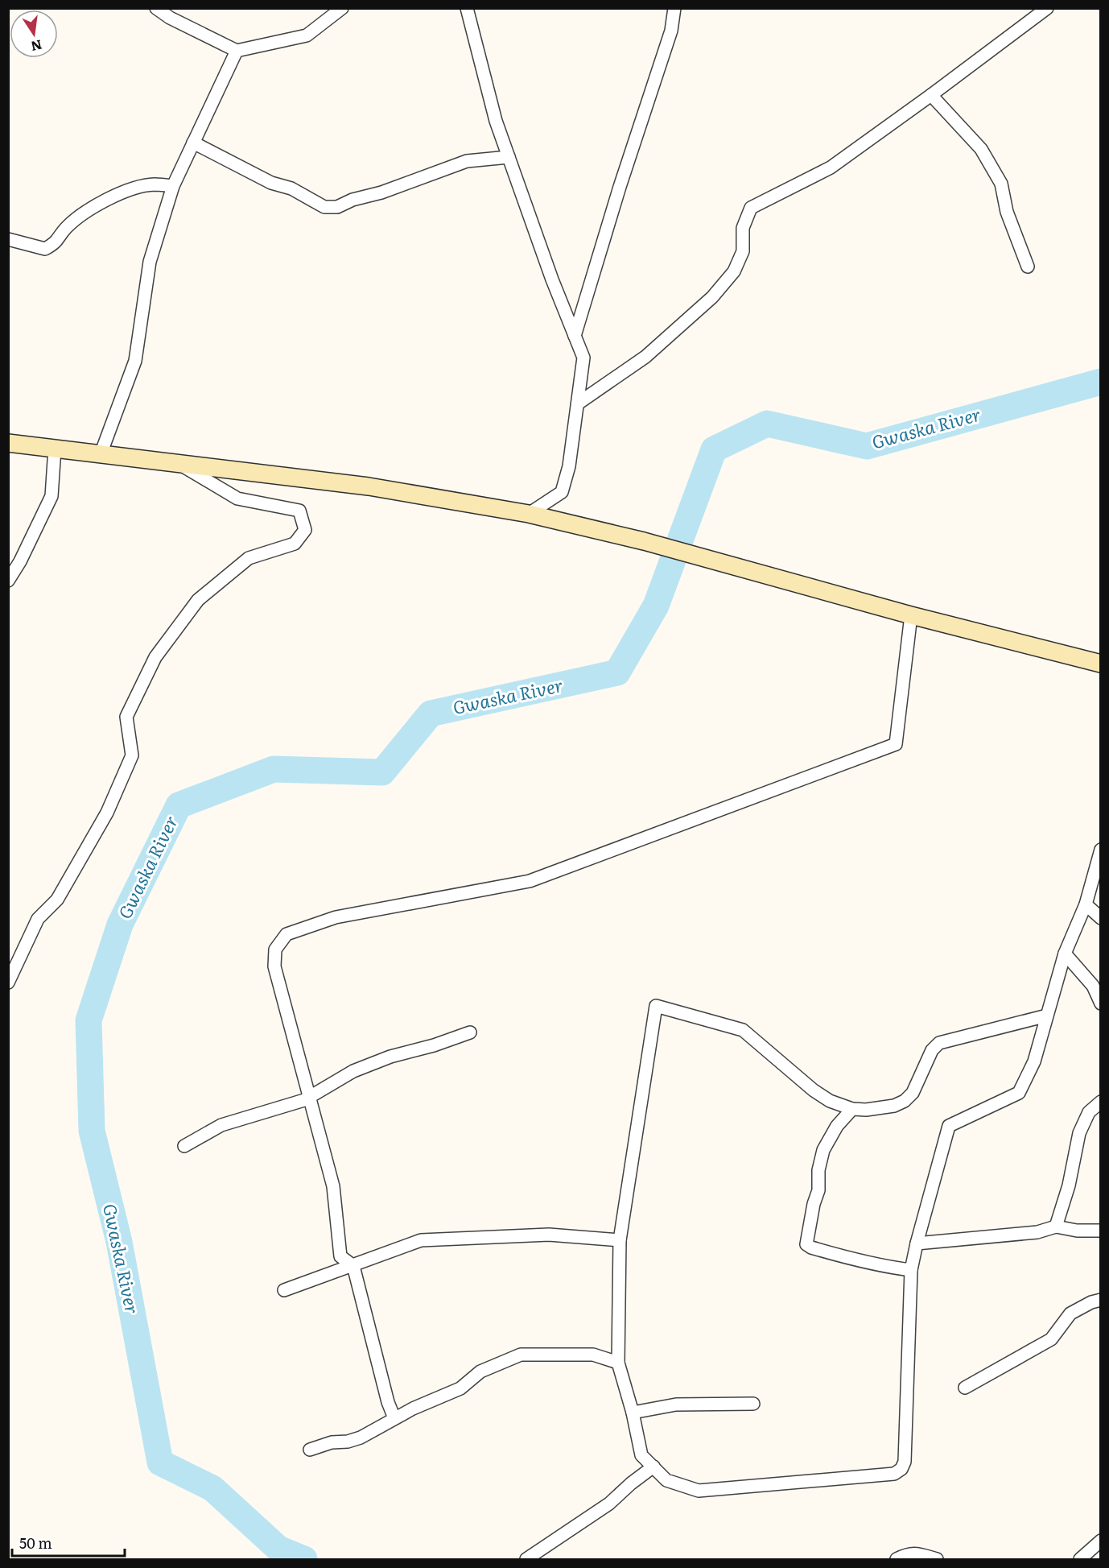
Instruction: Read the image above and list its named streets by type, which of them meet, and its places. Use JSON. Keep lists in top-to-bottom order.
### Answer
{
  "water": ["Gwaska River"],
  "scale_bar": "50 m",
  "north": "bottom"
}
